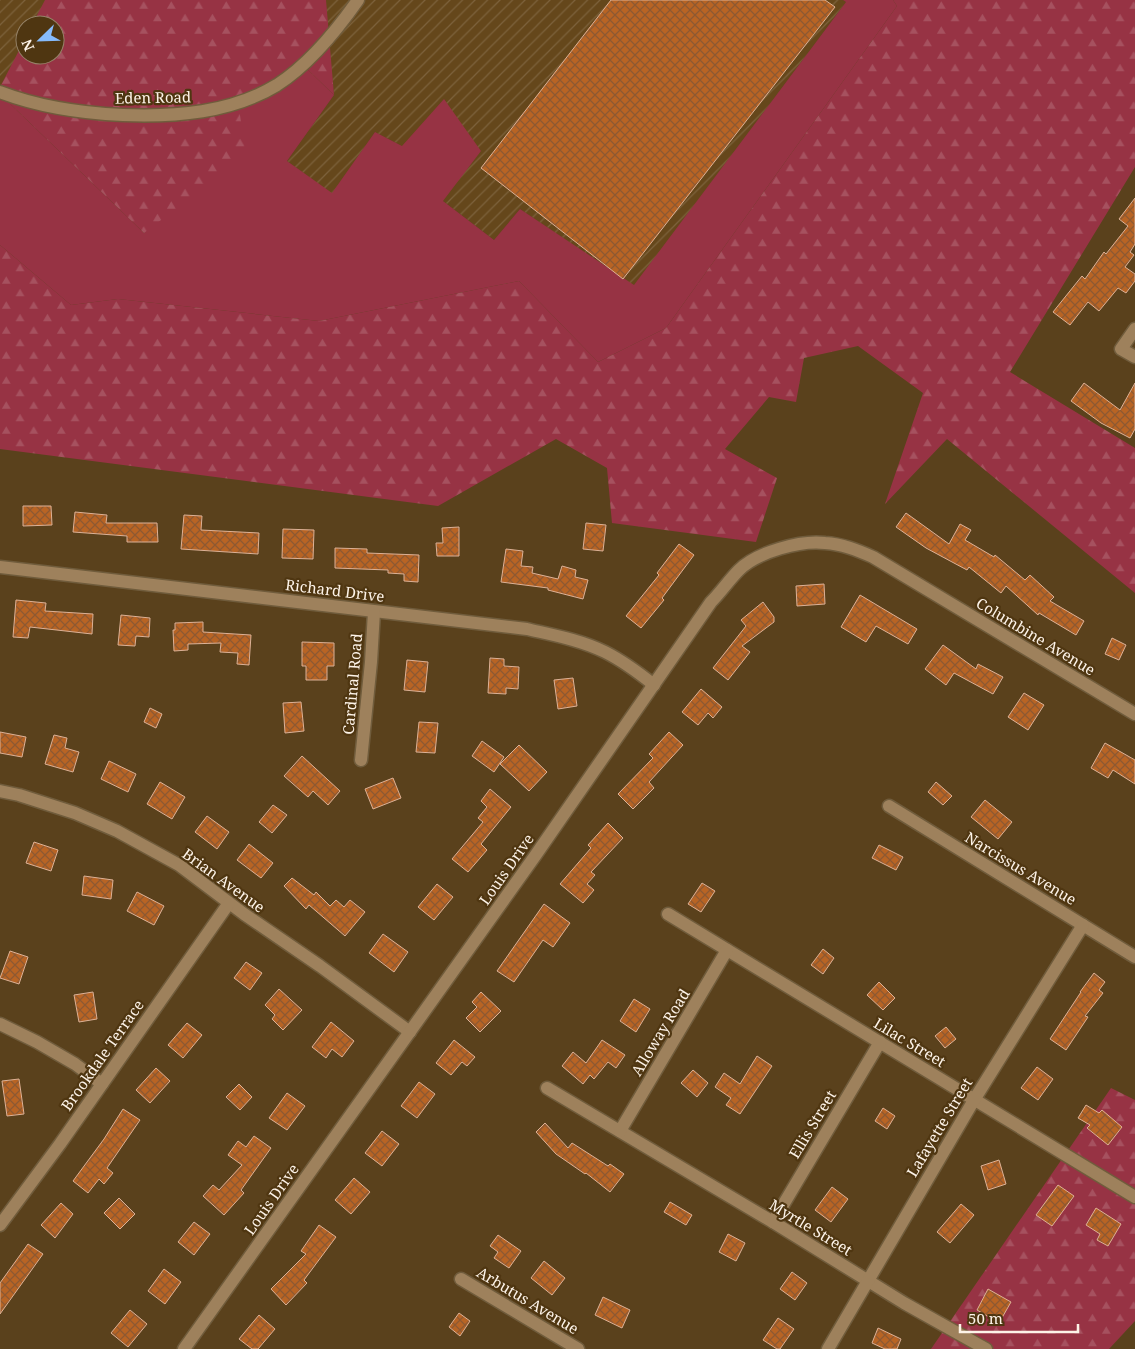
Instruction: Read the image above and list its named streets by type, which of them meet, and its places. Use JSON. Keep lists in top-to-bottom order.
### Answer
{
  "streets": {
    "street": [
      "Eden Road",
      "Richard Drive",
      "Columbine Avenue",
      "Cardinal Road",
      "Narcissus Avenue",
      "Louis Drive",
      "Brian Avenue",
      "Alloway Road",
      "Lilac Street",
      "Brookdale Terrace",
      "Ellis Street",
      "Lafayette Street",
      "Myrtle Street",
      "Arbutus Avenue"
    ]
  },
  "crossings": [
    ["Richard Drive", "Cardinal Road"],
    ["Richard Drive", "Louis Drive"],
    ["Columbine Avenue", "Louis Drive"],
    ["Narcissus Avenue", "Lafayette Street"],
    ["Louis Drive", "Brian Avenue"],
    ["Brian Avenue", "Brookdale Terrace"],
    ["Alloway Road", "Lilac Street"],
    ["Alloway Road", "Myrtle Street"],
    ["Lilac Street", "Ellis Street"],
    ["Lilac Street", "Lafayette Street"],
    ["Ellis Street", "Myrtle Street"],
    ["Lafayette Street", "Myrtle Street"]
  ],
  "scale_bar": "50 m",
  "north": "bottom left"
}
